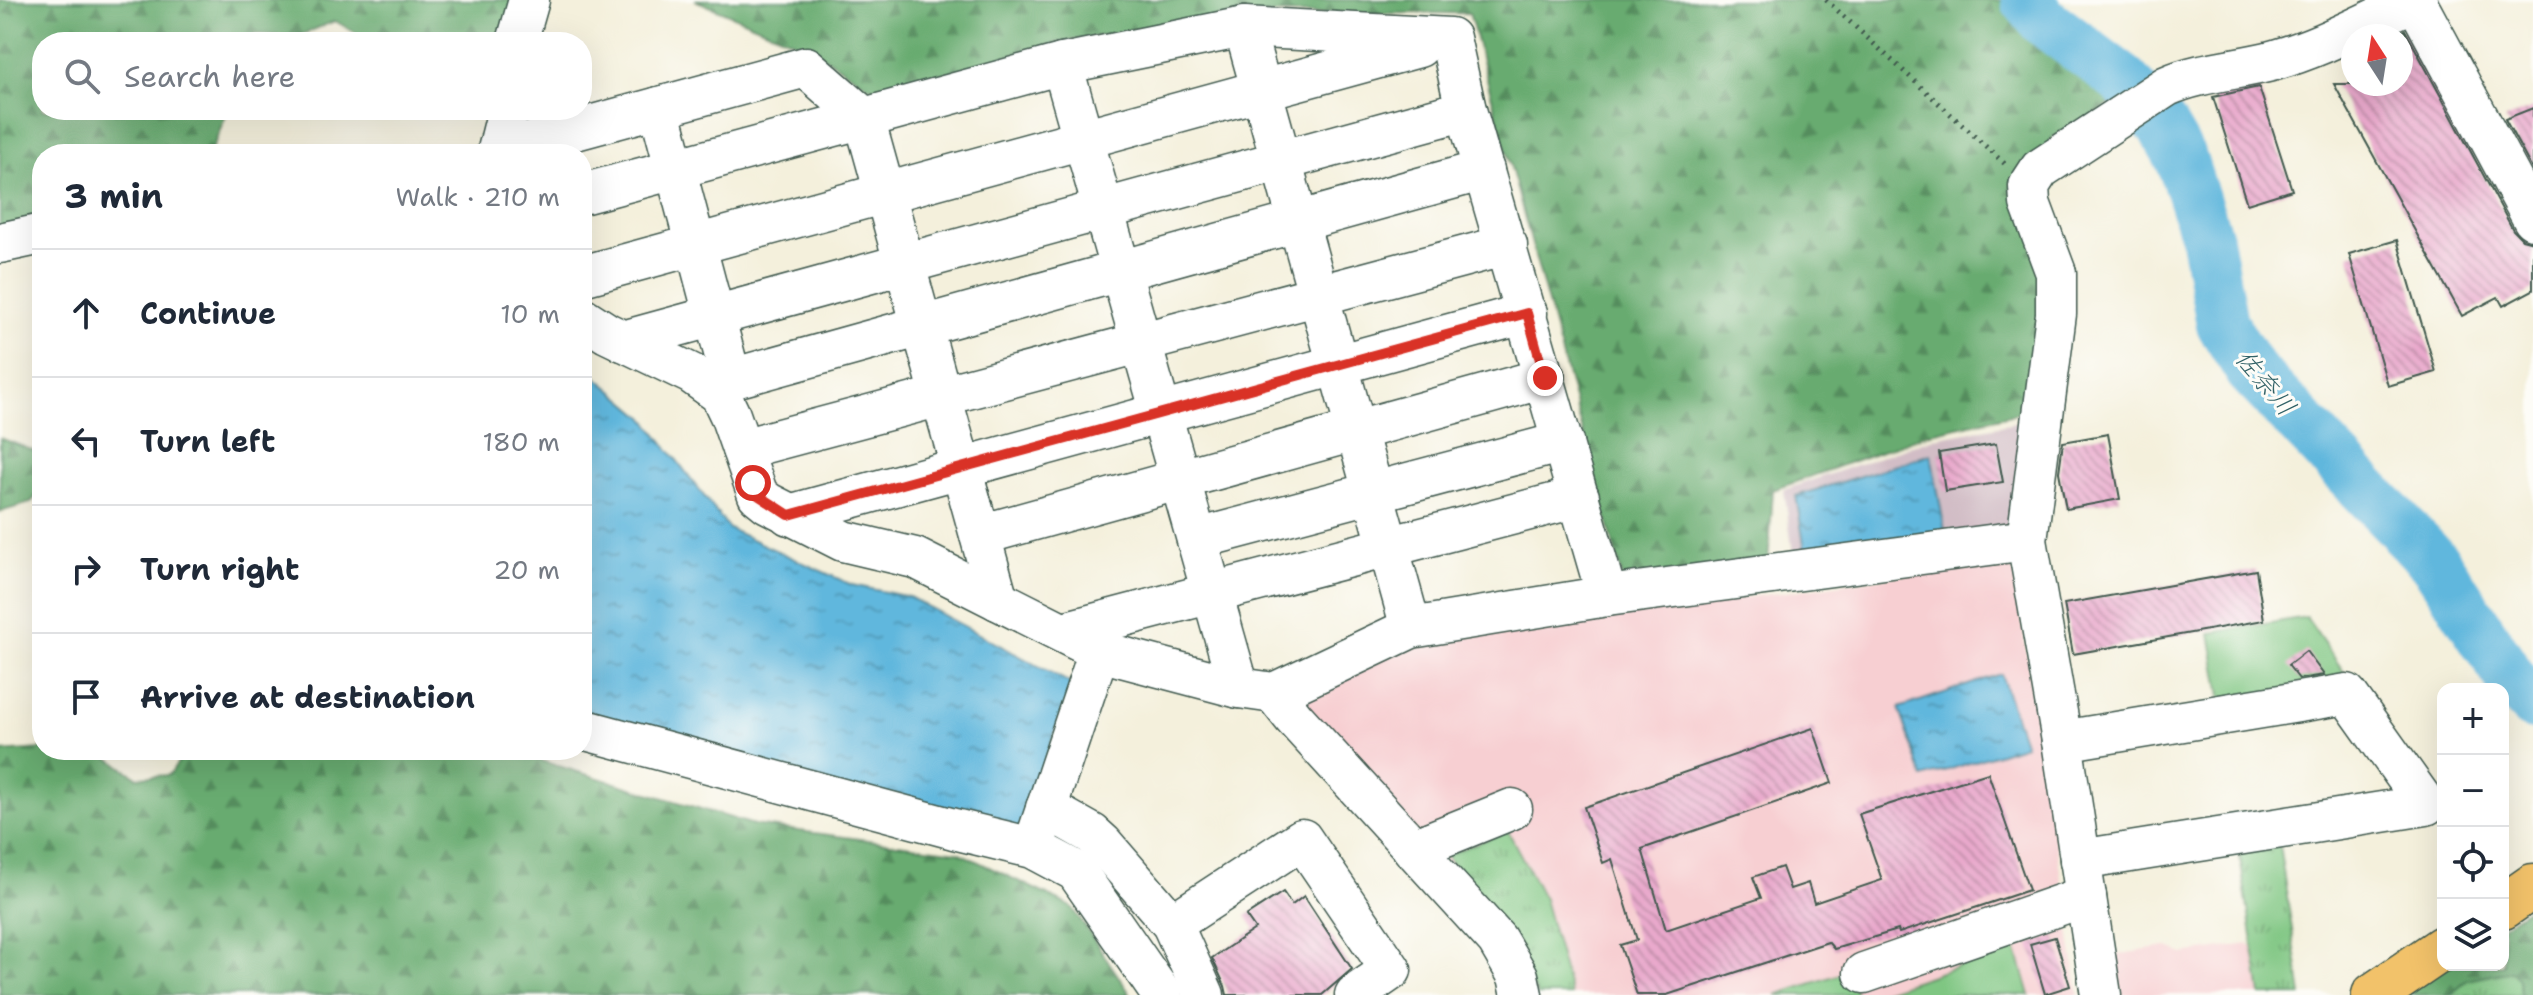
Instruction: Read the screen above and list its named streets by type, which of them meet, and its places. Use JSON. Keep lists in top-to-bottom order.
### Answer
{
  "water": ["佐奈川"],
  "north": "top",
  "page": {
    "search": "Search here",
    "heading": ["3 min", "Walk · 210 m"],
    "list": [
      ["Continue", "10 m"],
      ["Turn left", "180 m"],
      ["Turn right", "20 m"],
      "Arrive at destination"
    ],
    "map_buttons": ["+", "−"]
  }
}
